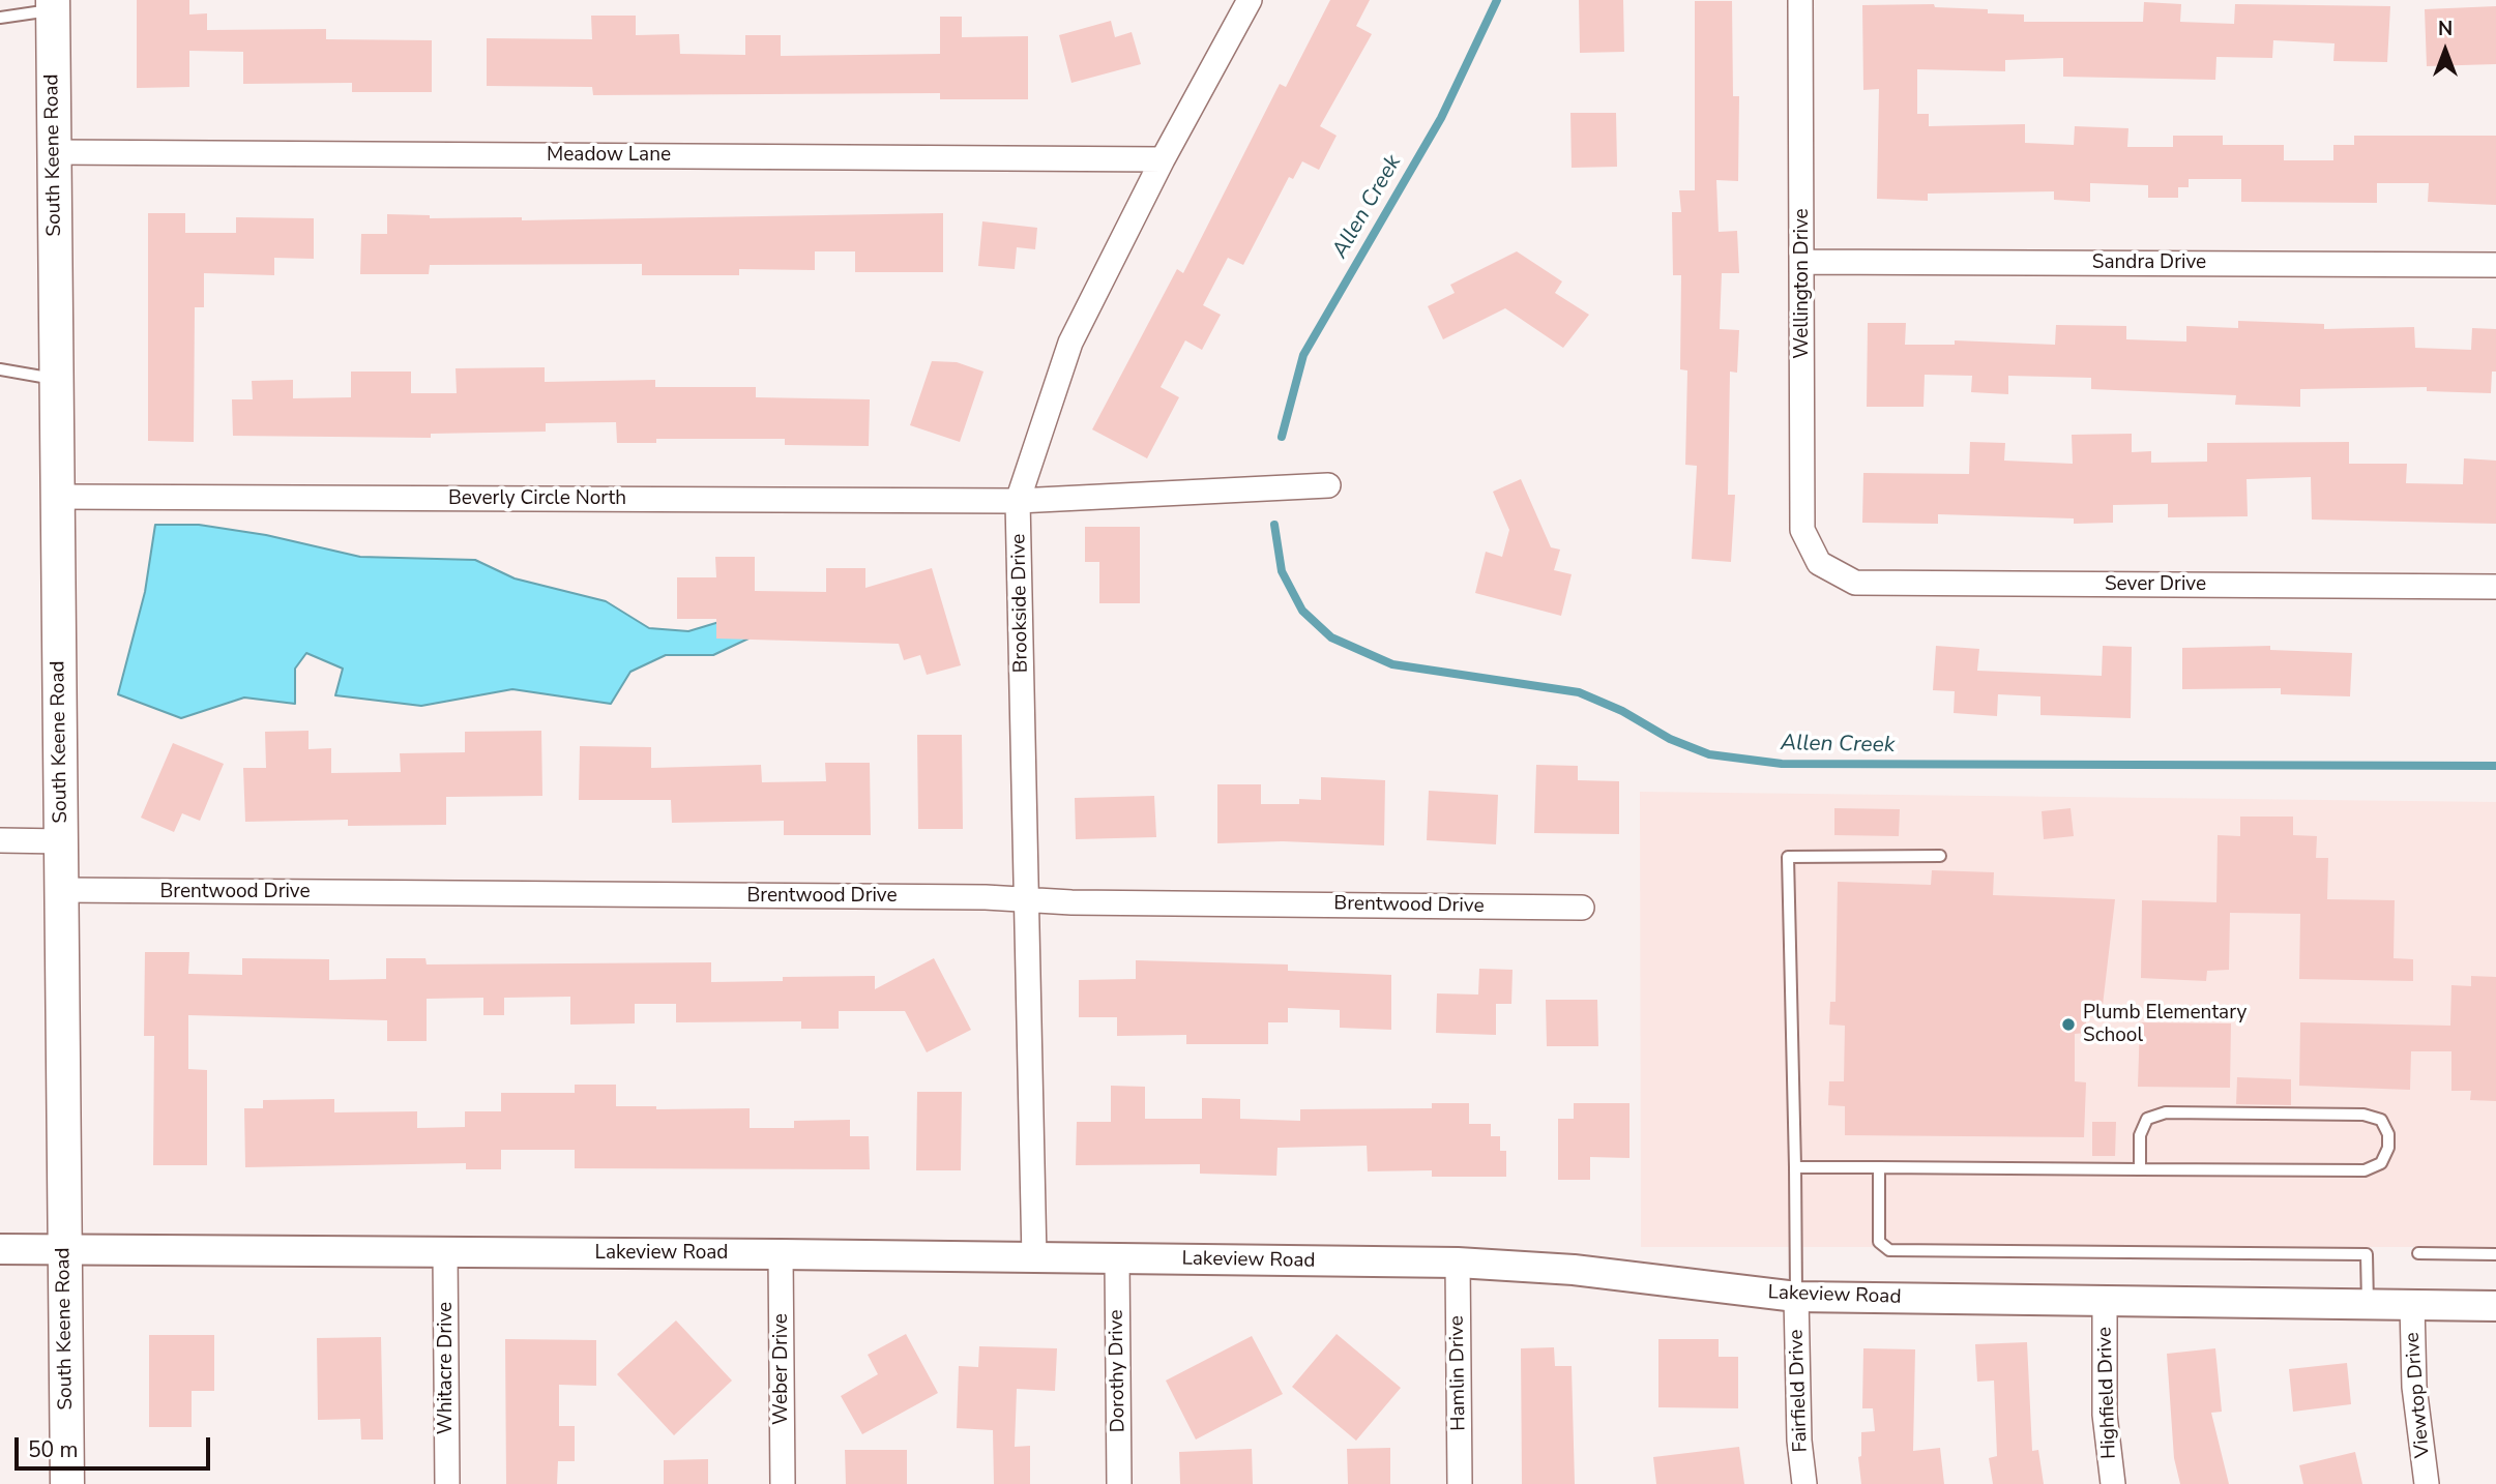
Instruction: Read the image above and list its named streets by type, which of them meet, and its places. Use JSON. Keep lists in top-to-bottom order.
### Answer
{
  "streets": {
    "main road": ["South Keene Road"],
    "street": [
      "Meadow Lane",
      "Sandra Drive",
      "Wellington Drive",
      "Beverly Circle North",
      "Sever Drive",
      "Brookside Drive",
      "Brentwood Drive",
      "Lakeview Road",
      "Whitacre Drive",
      "Weber Drive",
      "Dorothy Drive",
      "Hamlin Drive",
      "Fairfield Drive",
      "Highfield Drive",
      "Viewtop Drive"
    ]
  },
  "crossings": [
    ["South Keene Road", "Meadow Lane"],
    ["South Keene Road", "Beverly Circle North"],
    ["South Keene Road", "Brentwood Drive"],
    ["South Keene Road", "Lakeview Road"],
    ["Meadow Lane", "Brookside Drive"],
    ["Sandra Drive", "Wellington Drive"],
    ["Wellington Drive", "Sever Drive"],
    ["Beverly Circle North", "Brookside Drive"],
    ["Brookside Drive", "Brentwood Drive"],
    ["Brookside Drive", "Lakeview Road"],
    ["Lakeview Road", "Whitacre Drive"],
    ["Lakeview Road", "Weber Drive"],
    ["Lakeview Road", "Dorothy Drive"],
    ["Lakeview Road", "Hamlin Drive"],
    ["Lakeview Road", "Fairfield Drive"],
    ["Lakeview Road", "Highfield Drive"],
    ["Lakeview Road", "Viewtop Drive"]
  ],
  "water": ["Allen Creek"],
  "places": ["Plumb Elementary School"],
  "scale_bar": "50 m",
  "north": "top"
}
